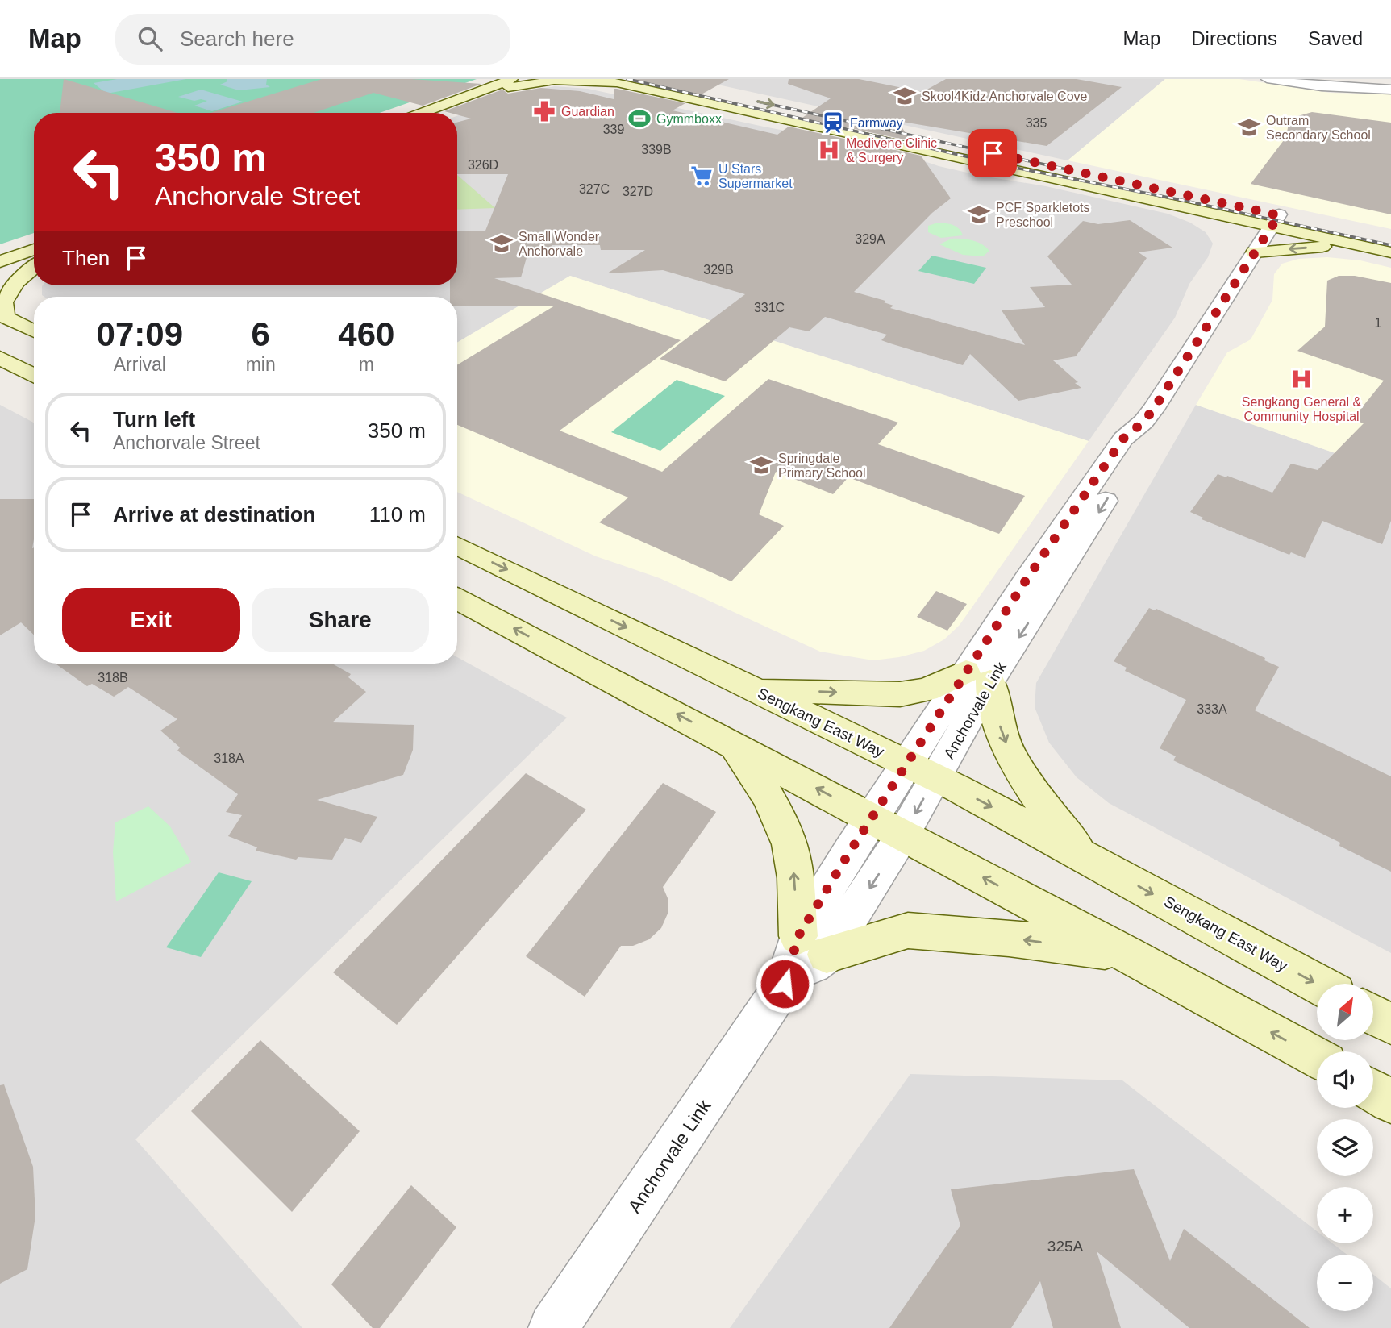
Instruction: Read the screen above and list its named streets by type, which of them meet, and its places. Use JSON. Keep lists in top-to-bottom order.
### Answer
{
  "streets": {
    "street": ["Anchorvale Link", "Sengkang East Way"]
  },
  "crossings": [
    ["Anchorvale Link", "Sengkang East Way"]
  ],
  "places": {
    "school or university": [
      "Skool4Kidz Anchorvale Cove",
      "Outram Secondary School",
      "PCF Sparkletots Preschool",
      "Small Wonder Anchorvale",
      "Springdale Primary School"
    ],
    "pharmacy": ["Guardian"],
    "sports": ["Gymmboxx"],
    "station": ["Farmway"],
    "hospital": ["Medivene Clinic & Surgery", "Sengkang General & Community Hospital"],
    "supermarket": ["U Stars Supermarket"]
  },
  "house_numbers": [
    "335",
    "339",
    "339B",
    "326D",
    "327C",
    "327D",
    "329A",
    "329B",
    "331C",
    "1",
    "318B",
    "333A",
    "318A",
    "325A"
  ],
  "north": "top right",
  "page": {
    "header": "Map",
    "search": "Search here",
    "nav": ["Map", "Directions", "Saved"],
    "turn": ["350 m", "Anchorvale Street"],
    "then": "Then",
    "eta": [
      "07:09",
      "Arrival",
      "6",
      "min",
      "460",
      "m"
    ],
    "list": [
      {
        "name": "Turn left",
        "note": "Anchorvale Street",
        "value": "350 m"
      },
      {
        "name": "Arrive at destination",
        "value": "110 m"
      }
    ],
    "buttons": ["Exit", "Share"],
    "map_buttons": ["+", "−"]
  }
}
